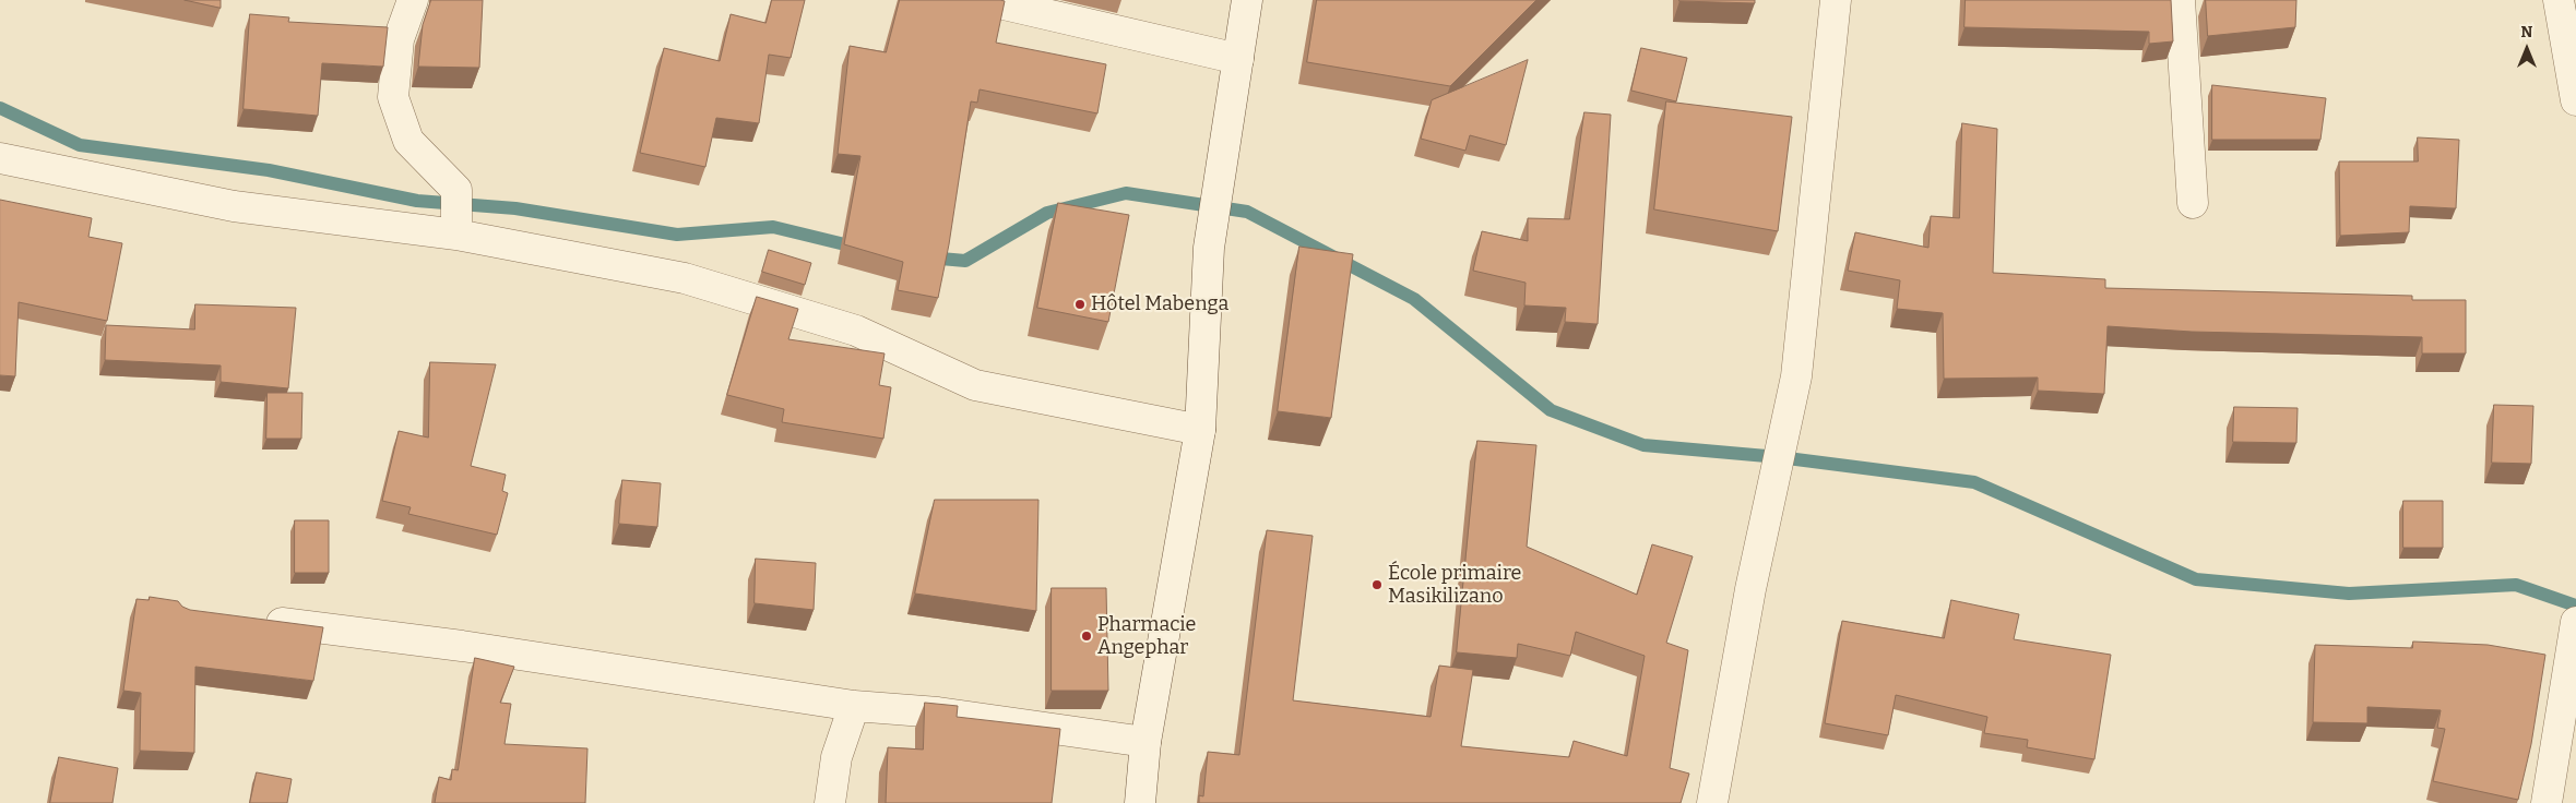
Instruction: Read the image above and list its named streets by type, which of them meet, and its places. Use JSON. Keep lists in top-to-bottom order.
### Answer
{
  "places": ["Hôtel Mabenga", "École primaire Masikilizano", "Pharmacie Angephar"],
  "north": "top"
}
